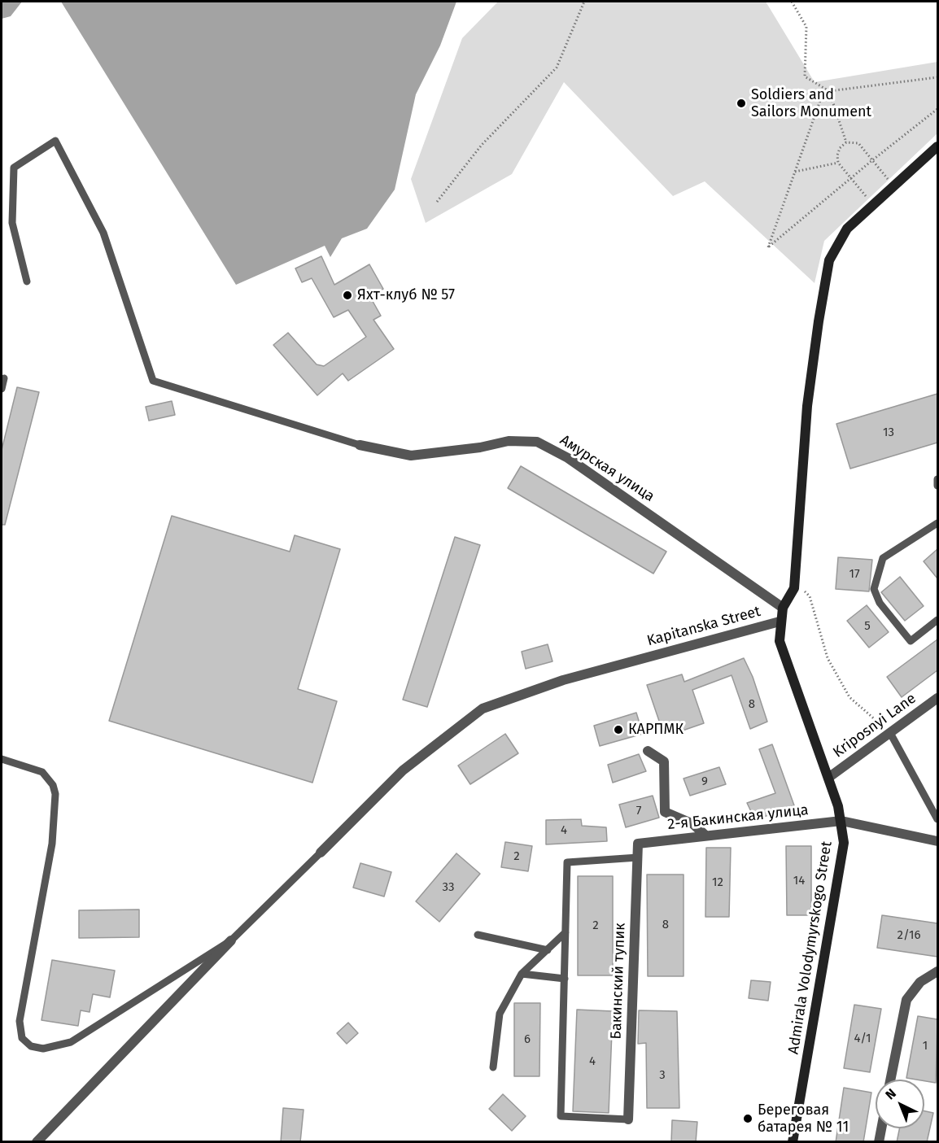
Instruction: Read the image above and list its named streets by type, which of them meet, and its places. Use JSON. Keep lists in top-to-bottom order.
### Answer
{
  "streets": {
    "main road": ["Kapitanska Street", "Admirala Volodymyrskogo Street"],
    "street": [
      "Амурская улица",
      "Kriposnyi Lane",
      "2-я Бакинская улица",
      "Бакинский тупик"
    ]
  },
  "crossings": [
    ["Амурская улица", "Kapitanska Street"],
    ["Kapitanska Street", "Admirala Volodymyrskogo Street"],
    ["Kriposnyi Lane", "Admirala Volodymyrskogo Street"],
    ["2-я Бакинская улица", "Admirala Volodymyrskogo Street"],
    ["2-я Бакинская улица", "Бакинский тупик"]
  ],
  "places": [
    "Soldiers and Sailors Monument",
    "Яхт-клуб № 57",
    "КАРПМК",
    "Береговая батарея № 11"
  ],
  "house_numbers": [
    "13",
    "17",
    "5",
    "8",
    "9",
    "7",
    "4",
    "2",
    "14",
    "12",
    "33",
    "8",
    "2",
    "2/16",
    "4/1",
    "6",
    "1",
    "4",
    "3"
  ],
  "north": "top left"
}
